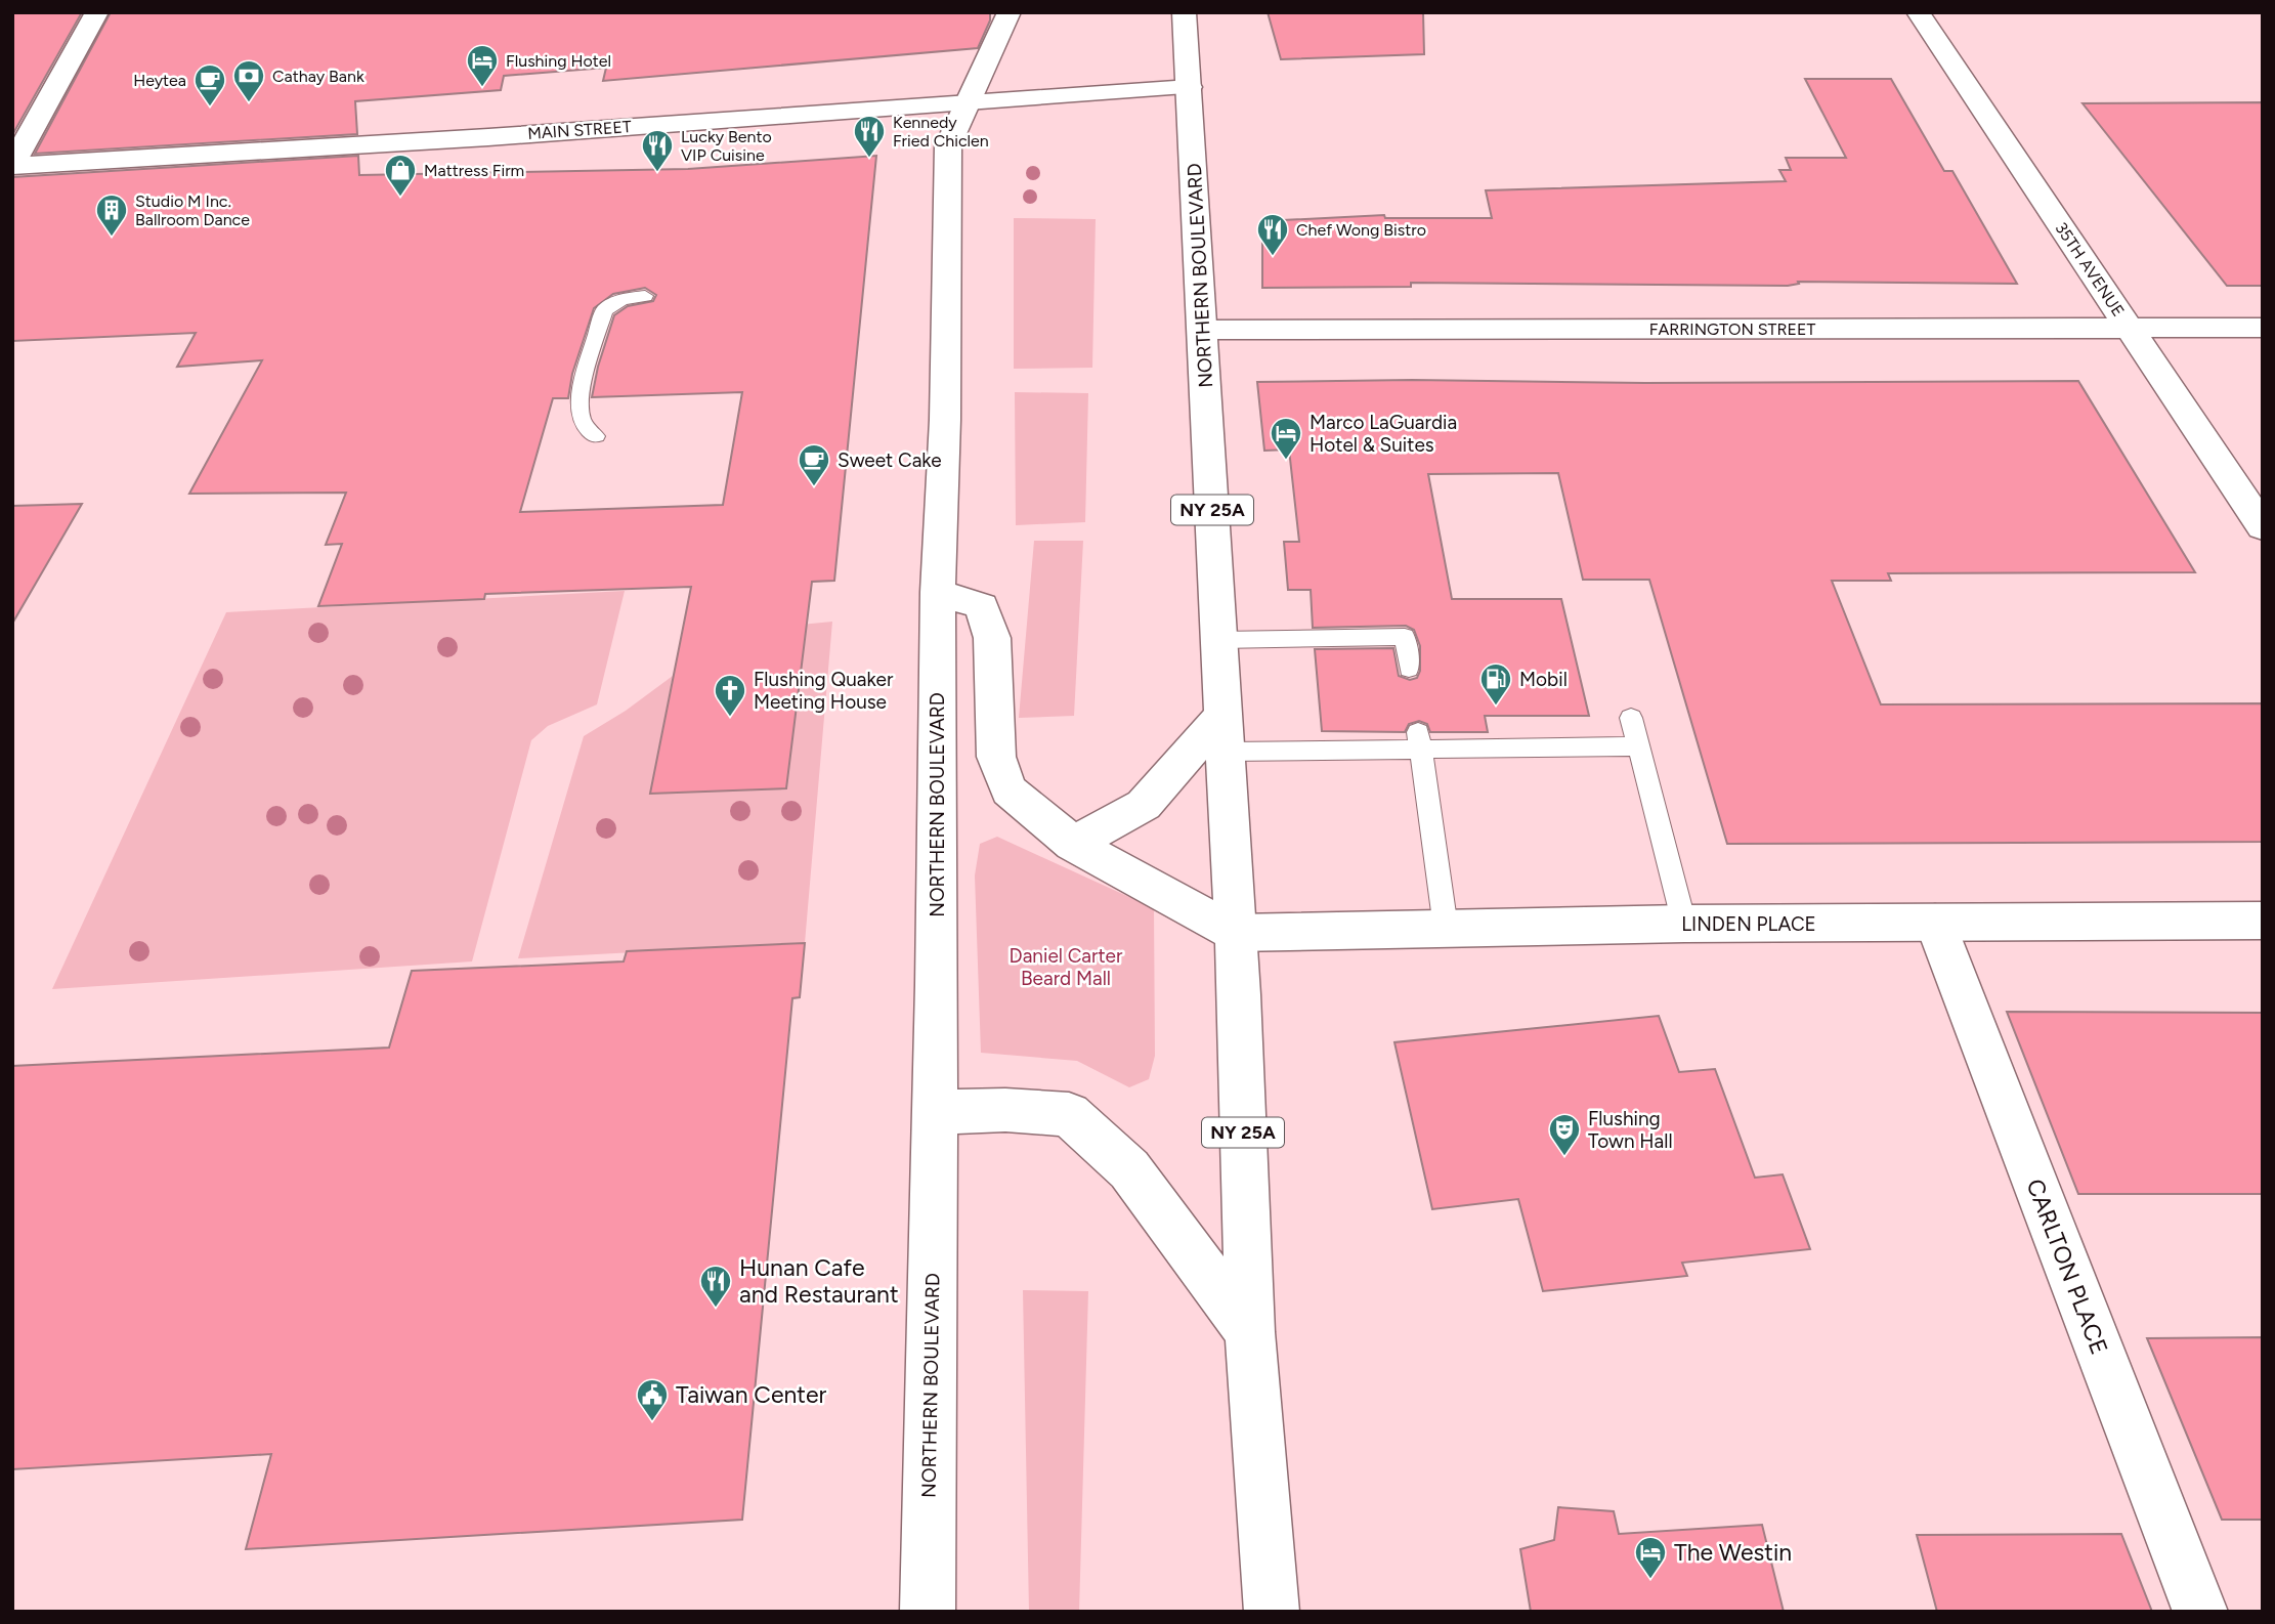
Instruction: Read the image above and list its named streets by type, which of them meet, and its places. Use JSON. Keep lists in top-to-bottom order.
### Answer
{
  "streets": {
    "main road": [
      "MAIN STREET",
      "35TH AVENUE",
      "NORTHERN BOULEVARD",
      "FARRINGTON STREET",
      "NY 25A",
      "LINDEN PLACE",
      "CARLTON PLACE"
    ]
  },
  "crossings": [
    ["MAIN STREET", "NORTHERN BOULEVARD"],
    ["35TH AVENUE", "FARRINGTON STREET"],
    ["NORTHERN BOULEVARD", "FARRINGTON STREET"],
    ["NORTHERN BOULEVARD", "LINDEN PLACE"],
    ["LINDEN PLACE", "CARLTON PLACE"]
  ],
  "parks": ["Daniel Carter Beard Mall"],
  "places": {
    "hotel": ["Flushing Hotel", "Marco LaGuardia Hotel & Suites", "The Westin"],
    "bank": ["Cathay Bank"],
    "cafe": ["Heytea", "Sweet Cake"],
    "restaurant": [
      "Kennedy Fried Chiclen",
      "Lucky Bento VIP Cuisine",
      "Chef Wong Bistro",
      "Hunan Cafe and Restaurant"
    ],
    "shop": ["Mattress Firm"],
    "building": ["Studio M Inc. Ballroom Dance"],
    "fuel station": ["Mobil"],
    "church": ["Flushing Quaker Meeting House"],
    "theatre": ["Flushing Town Hall"],
    "public building": ["Taiwan Center"]
  }
}
